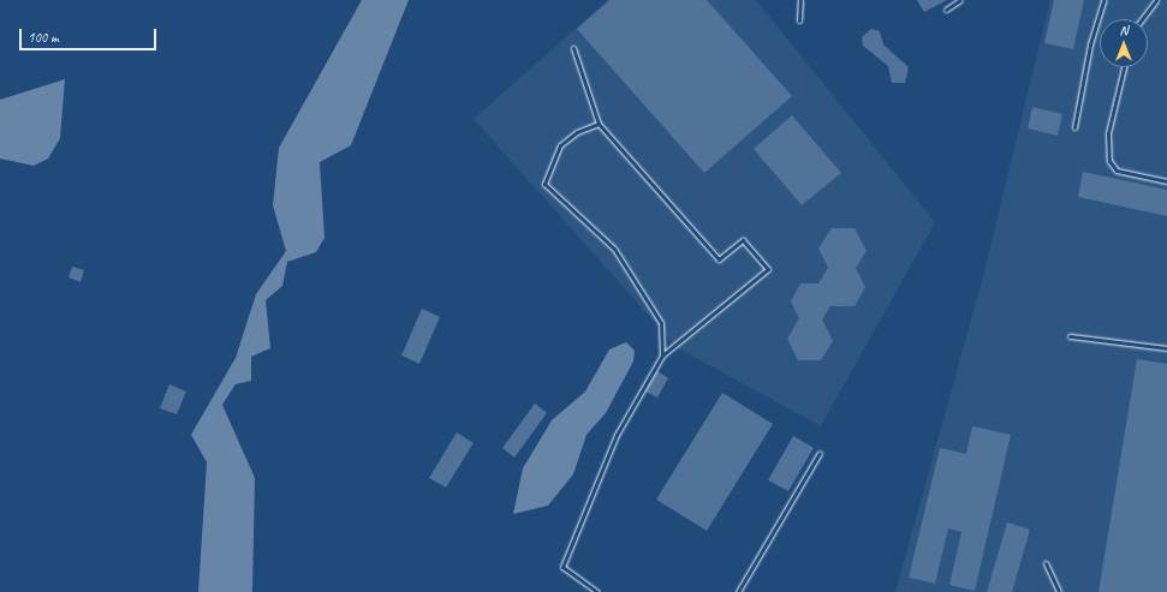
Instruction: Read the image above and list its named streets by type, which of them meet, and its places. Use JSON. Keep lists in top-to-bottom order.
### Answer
{
  "scale_bar": "100 m",
  "north": "top"
}
